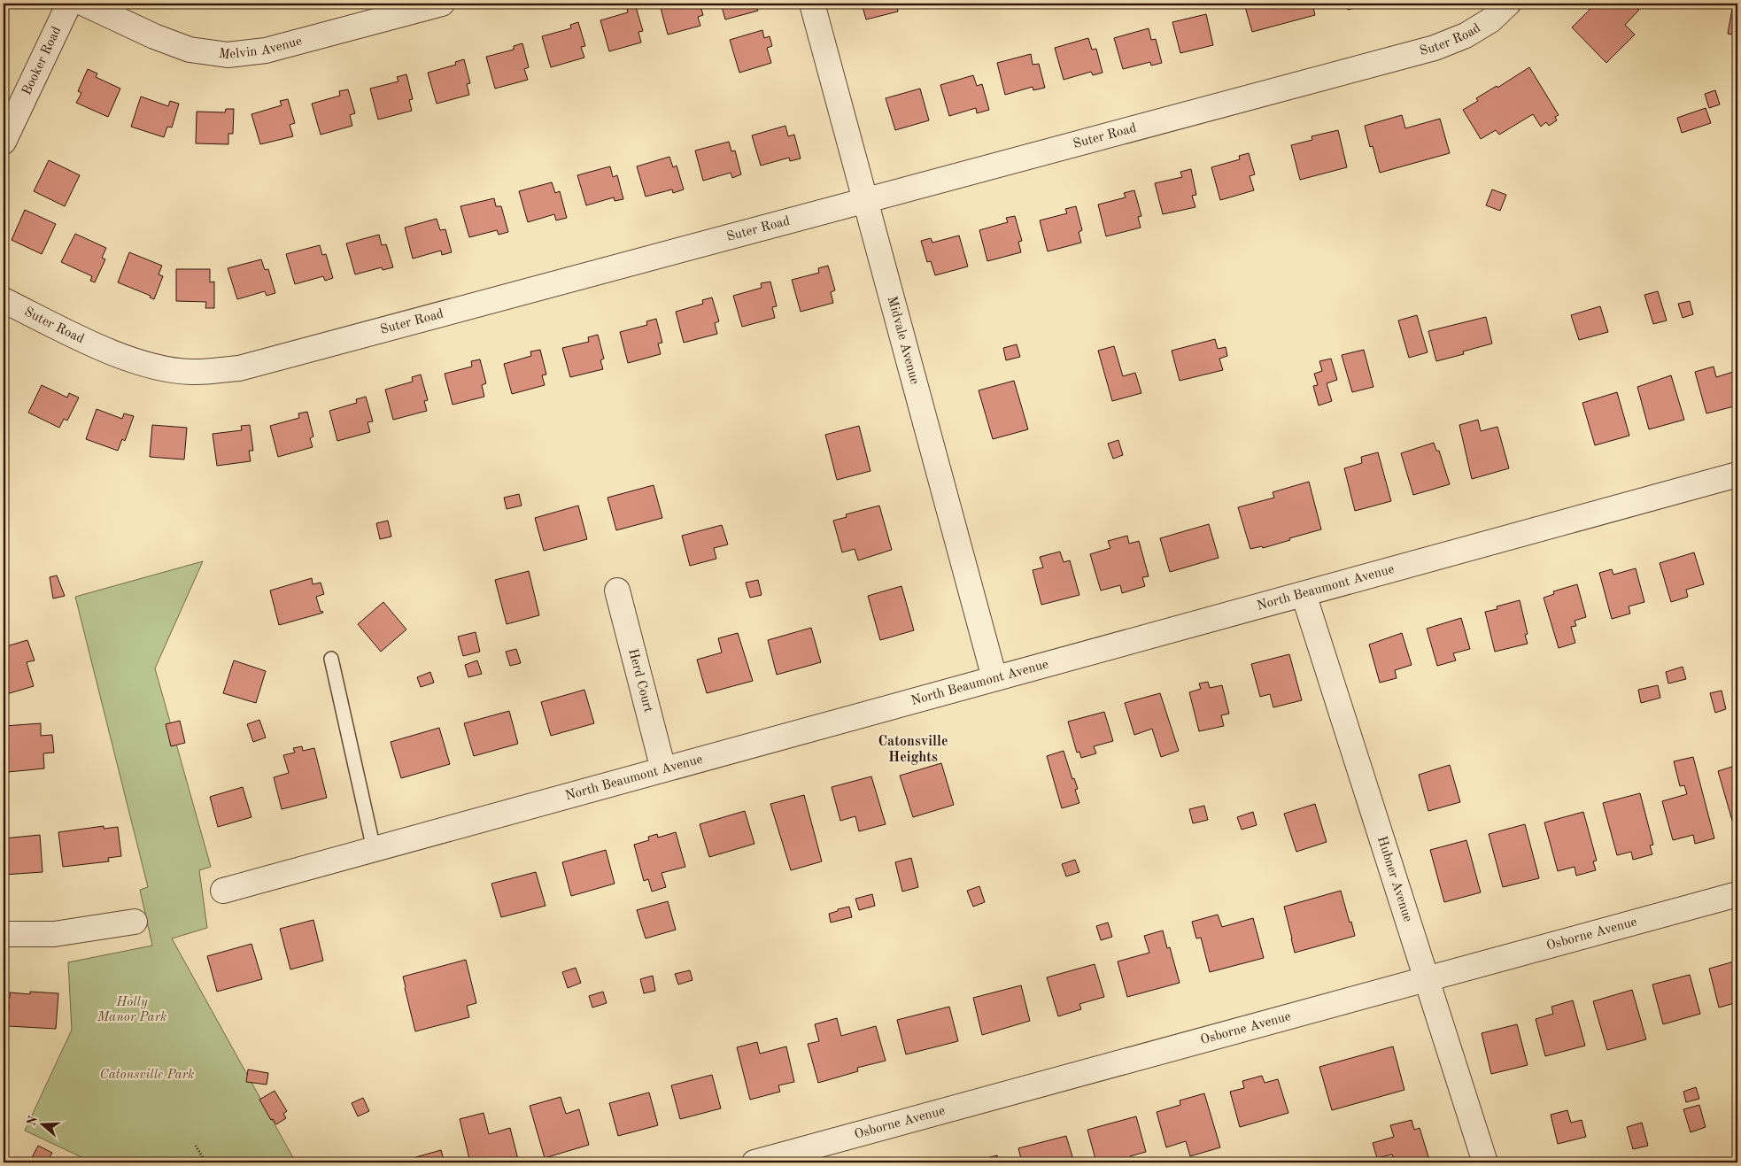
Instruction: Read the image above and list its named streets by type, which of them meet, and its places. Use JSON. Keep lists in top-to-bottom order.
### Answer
{
  "streets": {
    "street": [
      "Suter Road",
      "Melvin Avenue",
      "Booker Road",
      "Midvale Avenue",
      "North Beaumont Avenue",
      "Herd Court",
      "Hubner Avenue",
      "Osborne Avenue"
    ]
  },
  "crossings": [
    ["Suter Road", "Midvale Avenue"],
    ["Midvale Avenue", "North Beaumont Avenue"],
    ["North Beaumont Avenue", "Herd Court"],
    ["North Beaumont Avenue", "Hubner Avenue"],
    ["Hubner Avenue", "Osborne Avenue"]
  ],
  "districts": ["Catonsville Heights"],
  "parks": ["Holly Manor Park", "Catonsville Park"],
  "north": "left"
}
